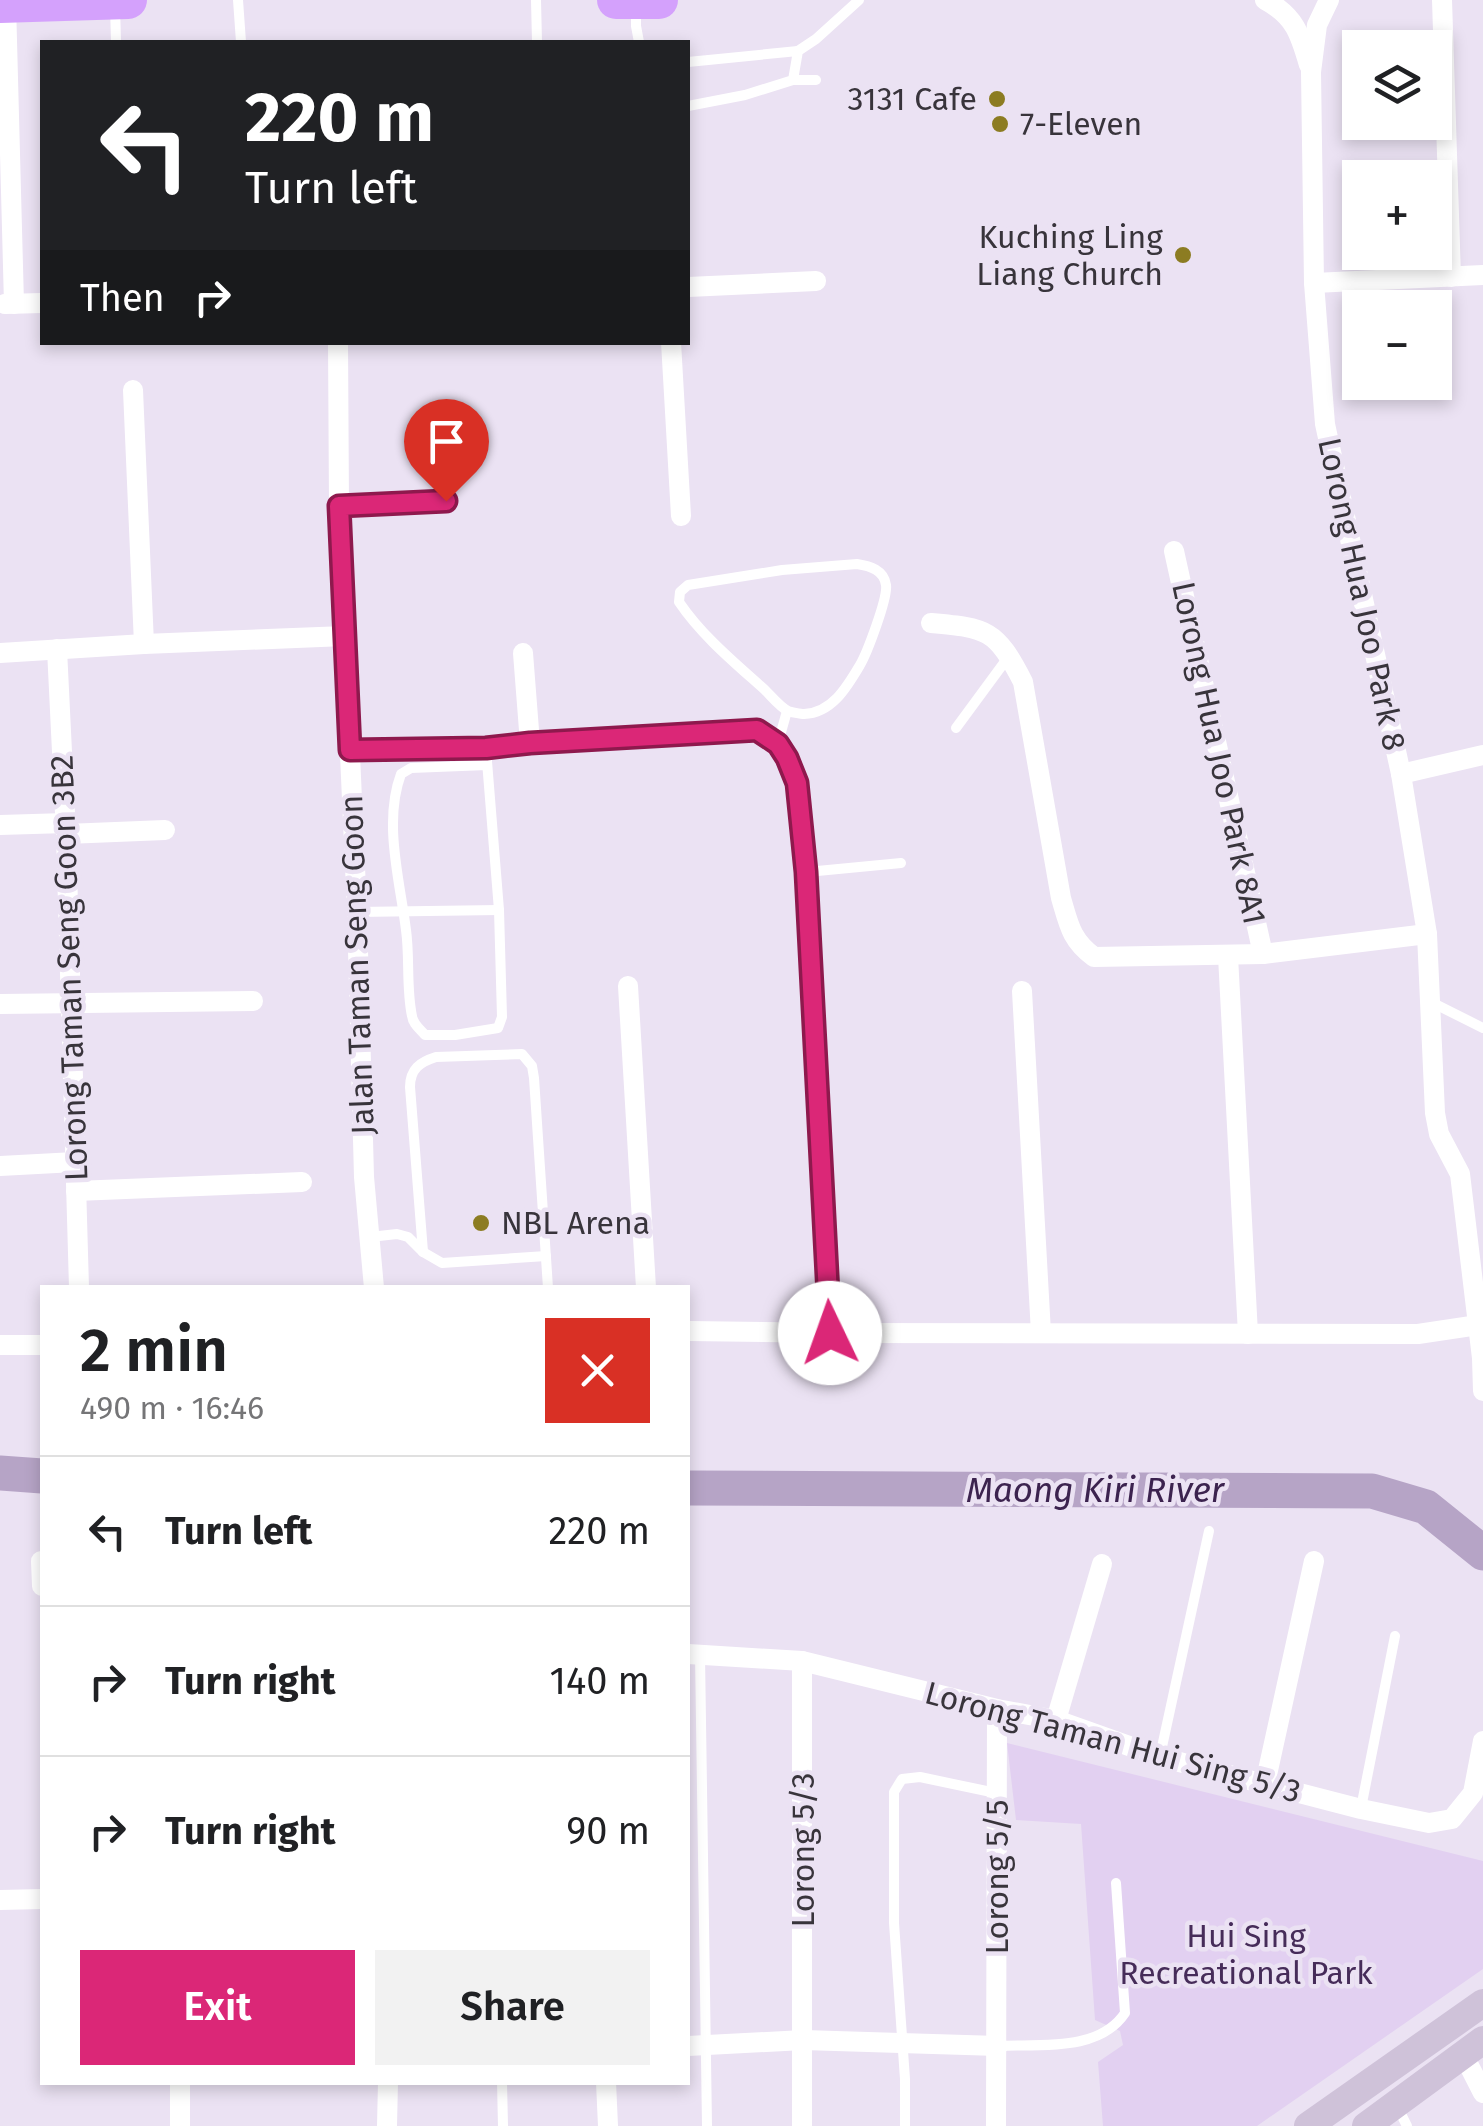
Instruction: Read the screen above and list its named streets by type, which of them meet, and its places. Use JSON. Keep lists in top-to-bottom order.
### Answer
{
  "streets": {
    "street": [
      "Lorong Hua Joo Park 8",
      "Lorong Hua Joo Park 8A1",
      "Jalan Taman Seng Goon",
      "Lorong Taman Seng Goon 3B2",
      "Lorong Taman Hui Sing 5/3",
      "Lorong 5/3",
      "Lorong 5/5"
    ]
  },
  "crossings": [
    ["Lorong Taman Hui Sing 5/3", "Lorong 5/3"],
    ["Lorong Taman Hui Sing 5/3", "Lorong 5/5"]
  ],
  "water": ["Maong Kiri River"],
  "parks": ["Hui Sing Recreational Park"],
  "places": [
    "3131 Cafe",
    "7-Eleven",
    "Kuching Ling Liang Church",
    "NBL Arena"
  ],
  "page": {
    "map_buttons": ["+", "−"],
    "turn": ["220 m", "Turn left"],
    "then": "Then",
    "heading": ["2 min", "490 m · 16:46"],
    "list": [
      {
        "name": "Turn left",
        "value": "220 m"
      },
      {
        "name": "Turn right",
        "value": "140 m"
      },
      {
        "name": "Turn right",
        "value": "90 m"
      }
    ],
    "buttons": ["Exit", "Share"]
  }
}
